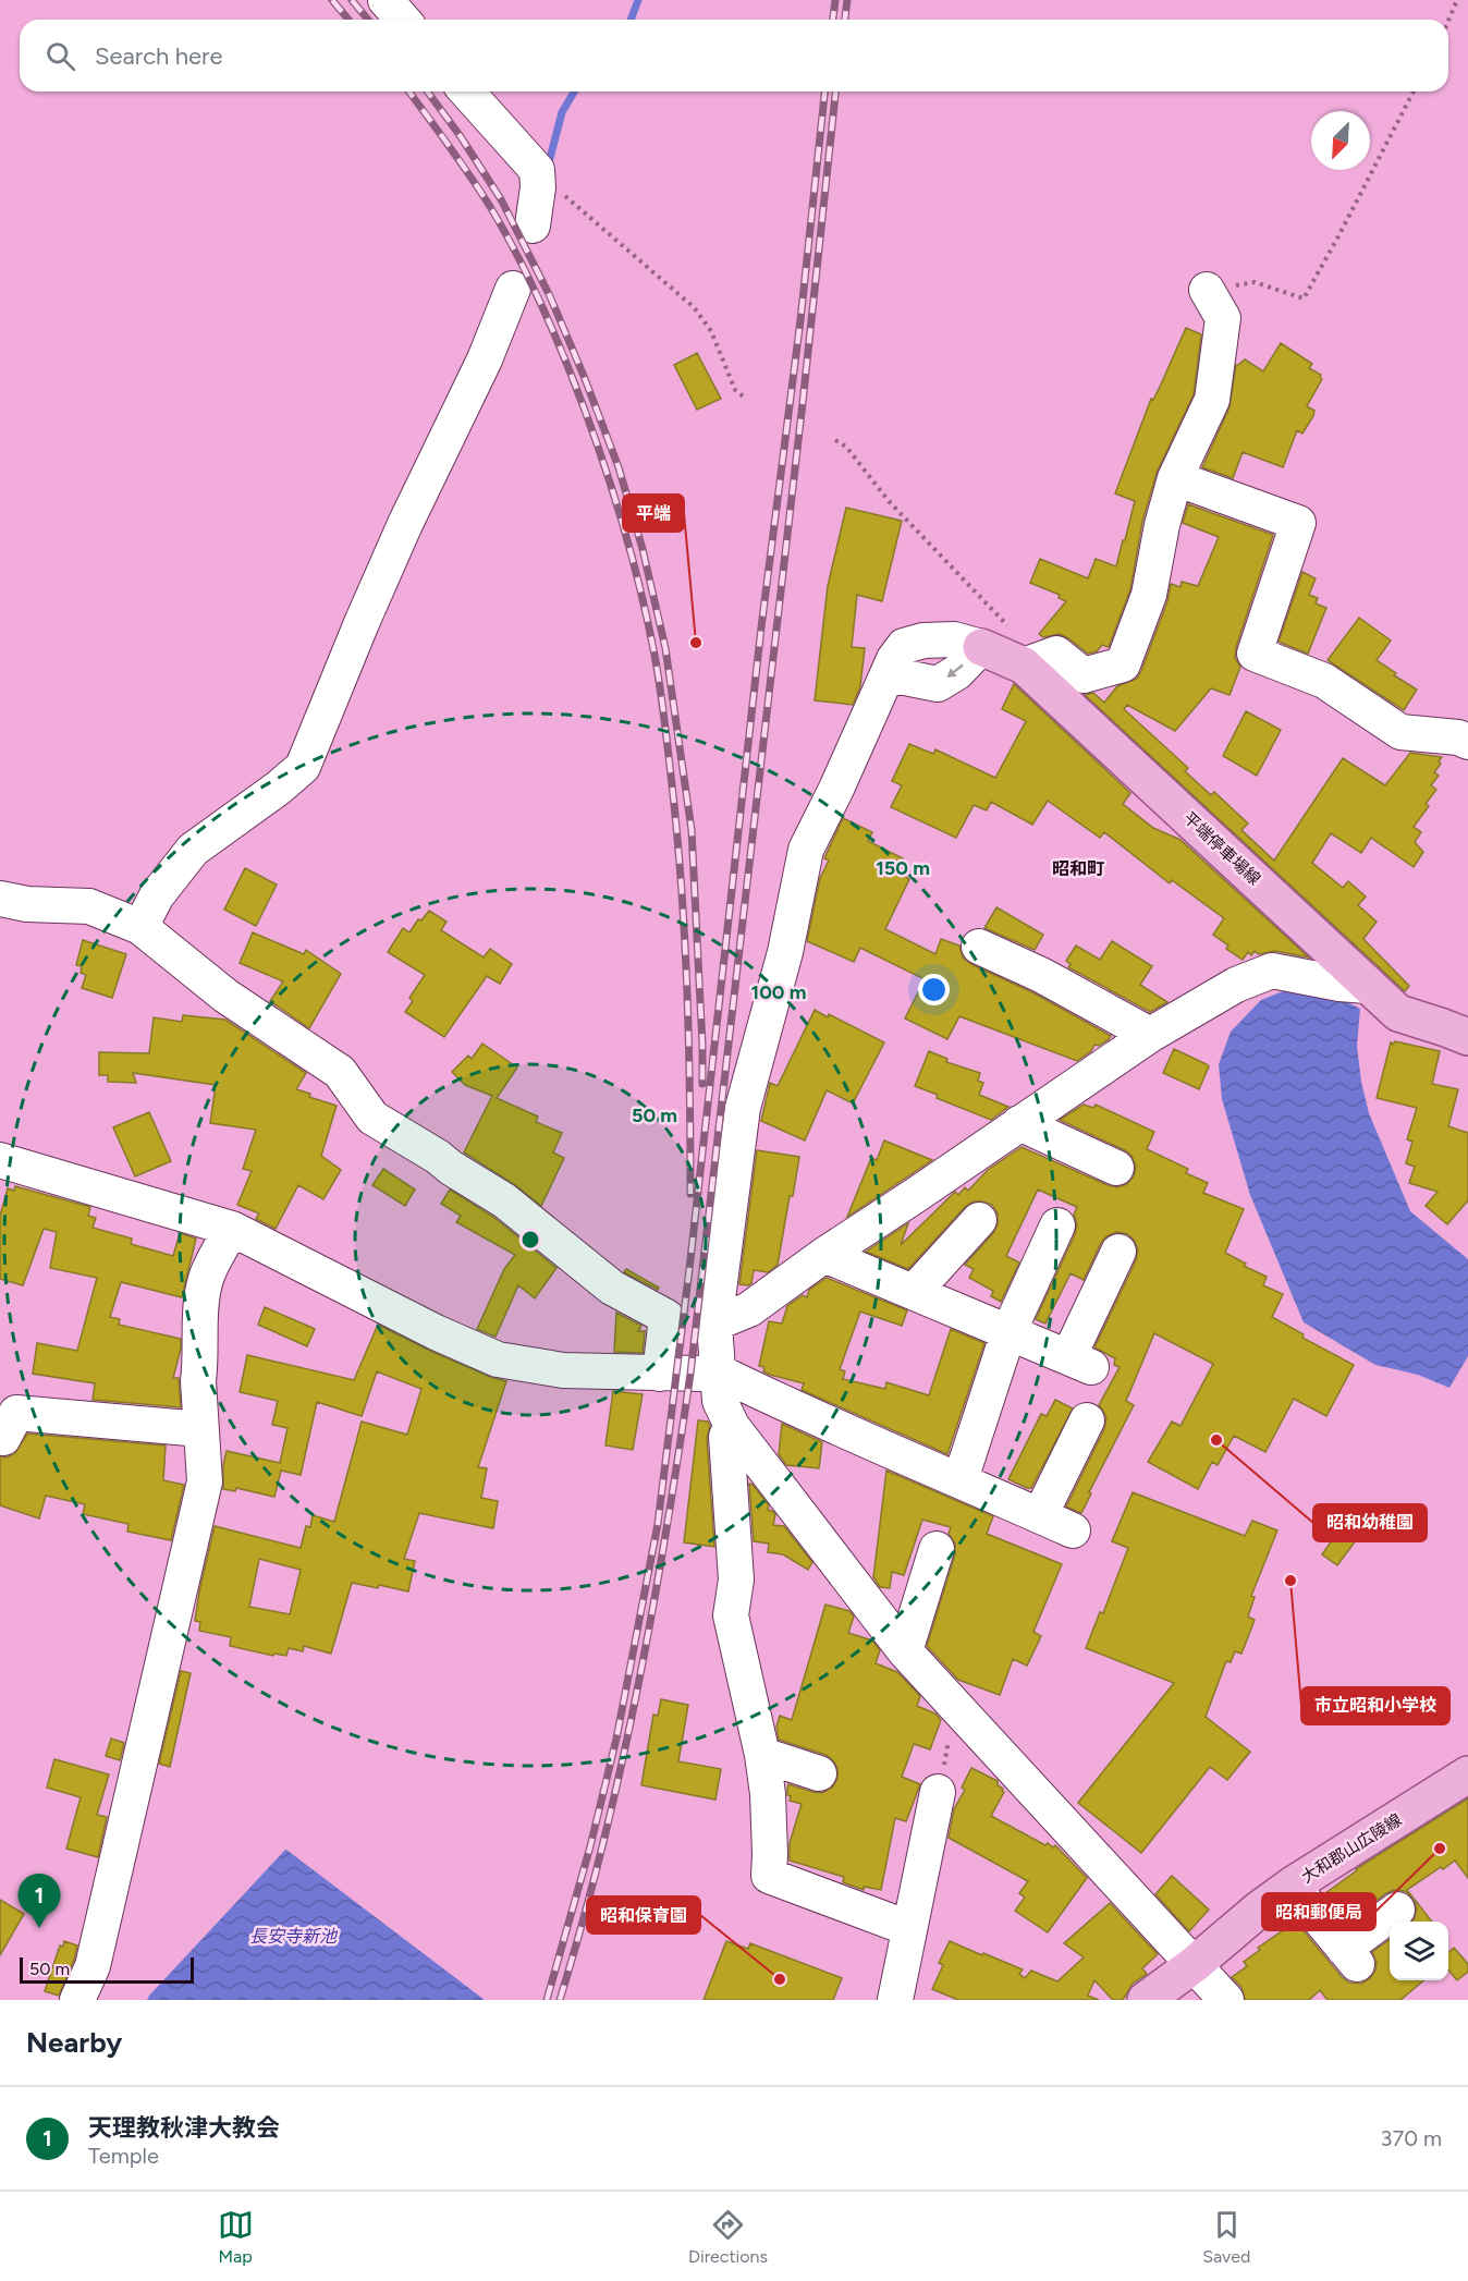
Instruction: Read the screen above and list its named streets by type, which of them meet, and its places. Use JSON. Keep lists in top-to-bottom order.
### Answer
{
  "streets": {
    "main road": ["平端停車場線", "大和郡山広陵線"]
  },
  "districts": ["昭和町"],
  "water": ["長安寺新池"],
  "places": [
    "平端",
    "昭和幼稚園",
    "市立昭和小学校",
    "昭和郵便局",
    "昭和保育園"
  ],
  "scale_bar": "50 m",
  "north": "bottom left",
  "page": {
    "search": "Search here",
    "pins": "1",
    "scale": "50 m",
    "heading": "Nearby",
    "list": [
      {
        "mark": "1",
        "name": "天理教秋津大教会",
        "note": "Temple",
        "value": "370 m"
      }
    ],
    "nav": ["Map", "Directions", "Saved"]
  },
  "rings": ["150 m", "100 m", "50 m"]
}
